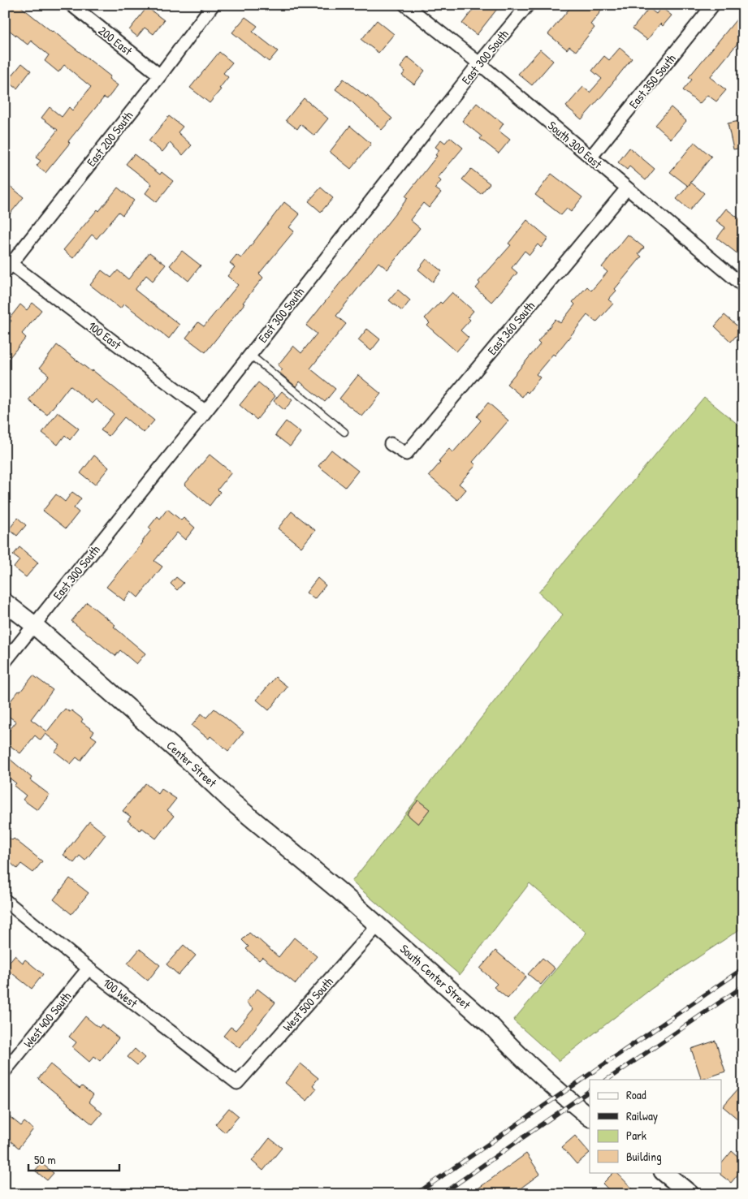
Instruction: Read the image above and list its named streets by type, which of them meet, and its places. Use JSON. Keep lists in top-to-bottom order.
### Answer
{
  "streets": {
    "street": [
      "200 East",
      "East 300 South",
      "East 350 South",
      "East 200 South",
      "South 300 East",
      "East 360 South",
      "100 East",
      "Center Street",
      "South Center Street",
      "100 West",
      "West 500 South",
      "West 400 South"
    ]
  },
  "crossings": [
    ["200 East", "East 200 South"],
    ["East 300 South", "South 300 East"],
    ["East 300 South", "100 East"],
    ["East 300 South", "Center Street"],
    ["East 350 South", "South 300 East"],
    ["East 200 South", "100 East"],
    ["South 300 East", "East 360 South"],
    ["Center Street", "South Center Street"],
    ["Center Street", "West 500 South"],
    ["South Center Street", "West 500 South"],
    ["100 West", "West 500 South"],
    ["100 West", "West 400 South"]
  ],
  "legend": [
    "Road",
    "Railway",
    "Park",
    "Building"
  ],
  "scale_bar": "50 m"
}
